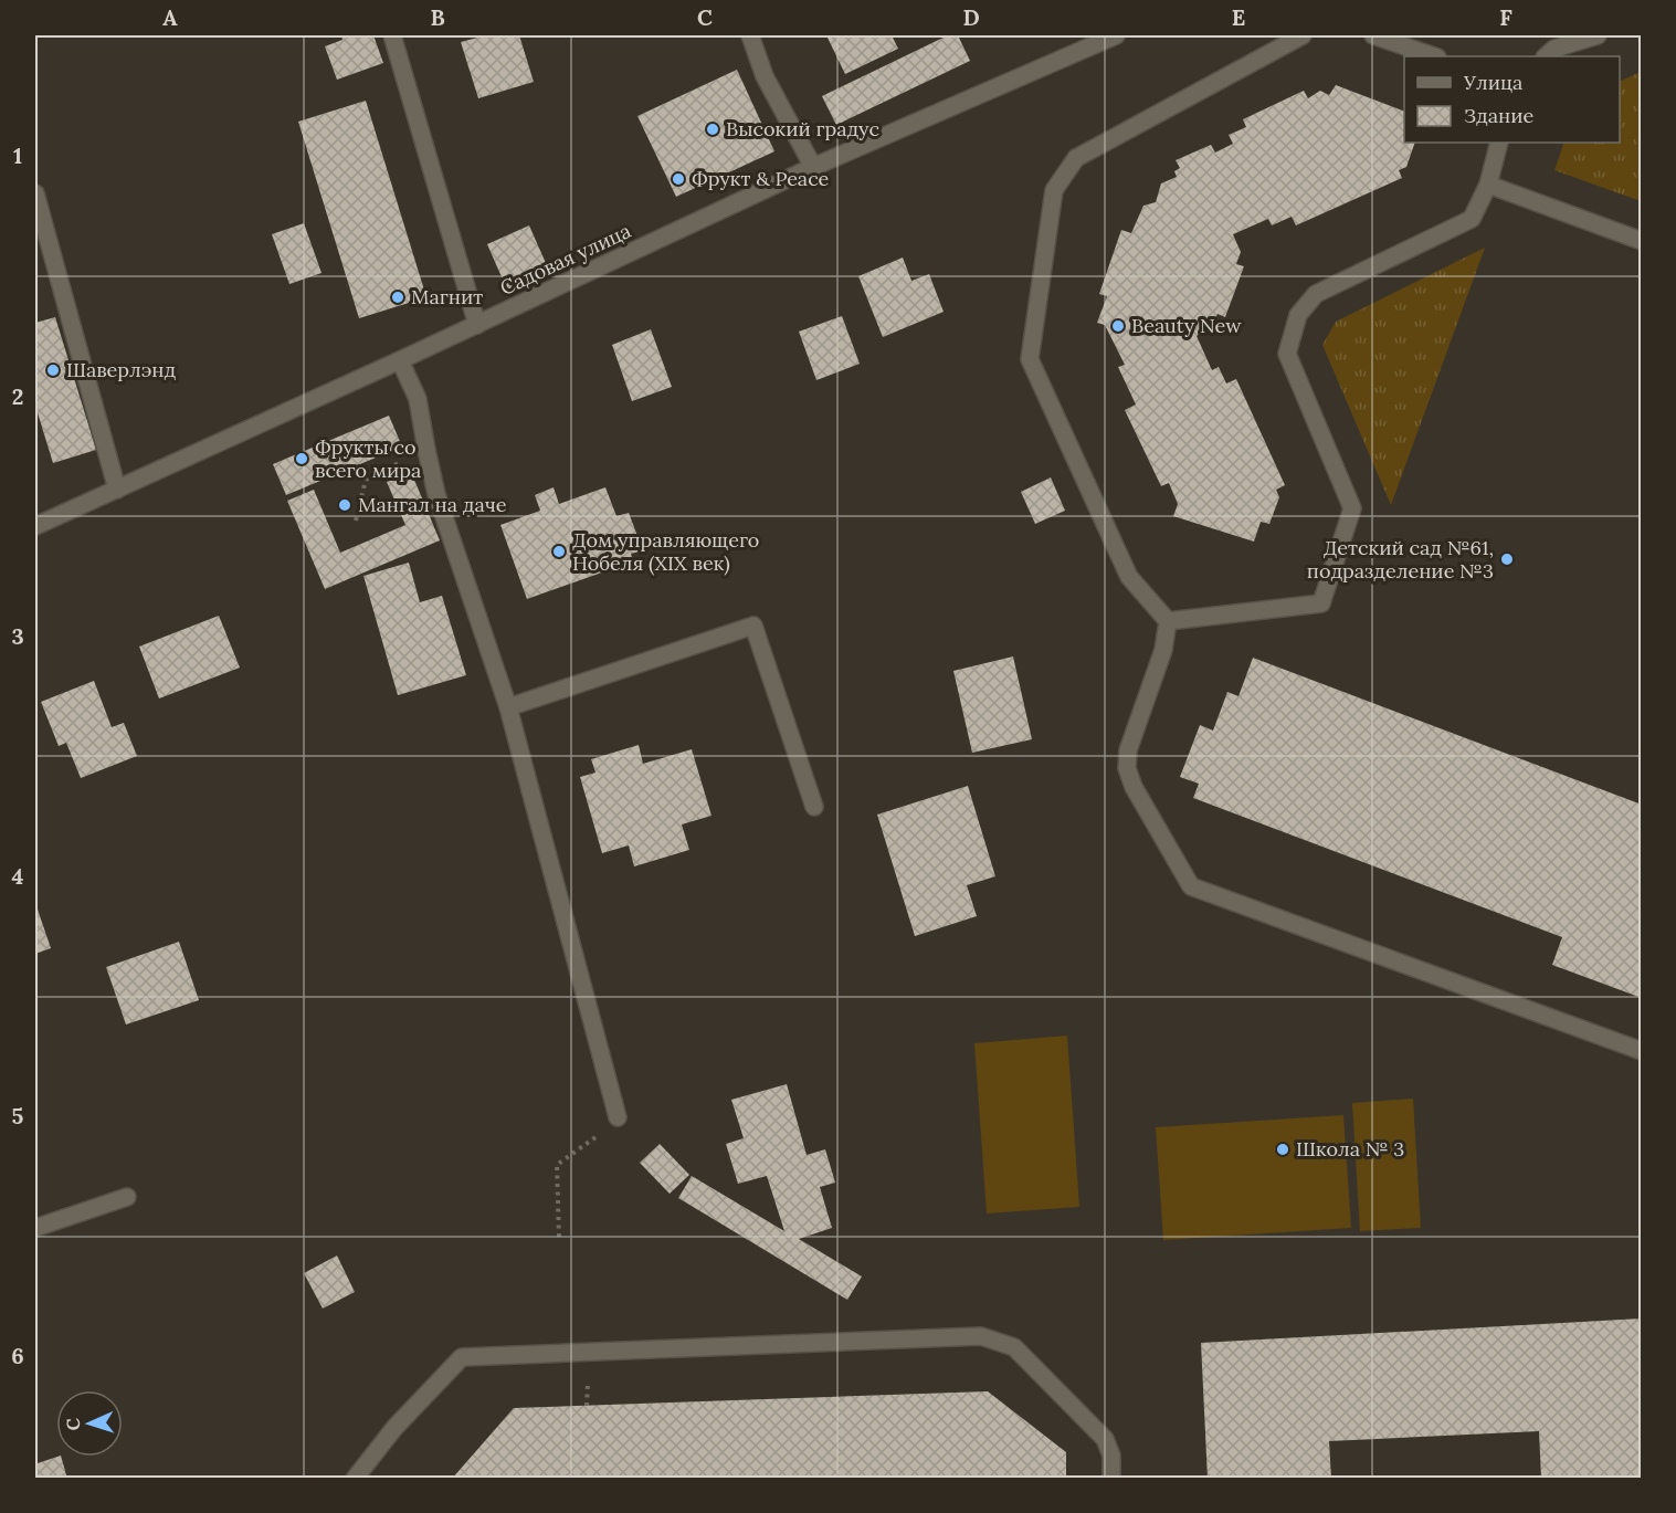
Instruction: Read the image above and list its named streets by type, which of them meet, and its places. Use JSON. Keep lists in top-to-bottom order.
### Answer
{
  "streets": {
    "street": ["Садовая улица"]
  },
  "places": [
    "Высокий градус",
    "Фрукт & Peace",
    "Магнит",
    "Beauty New",
    "Шаверлэнд",
    "Фрукты со всего мира",
    "Мангал на даче",
    "Дом управляющего Нобеля (XIX век)",
    "Детский сад №61, подразделение №3",
    "Школа № 3"
  ],
  "legend": ["Улица", "Здание"],
  "north": "left",
  "grid": {
    "columns": [
      "A",
      "B",
      "C",
      "D",
      "E",
      "F"
    ],
    "rows": [
      "1",
      "2",
      "3",
      "4",
      "5",
      "6"
    ]
  }
}
